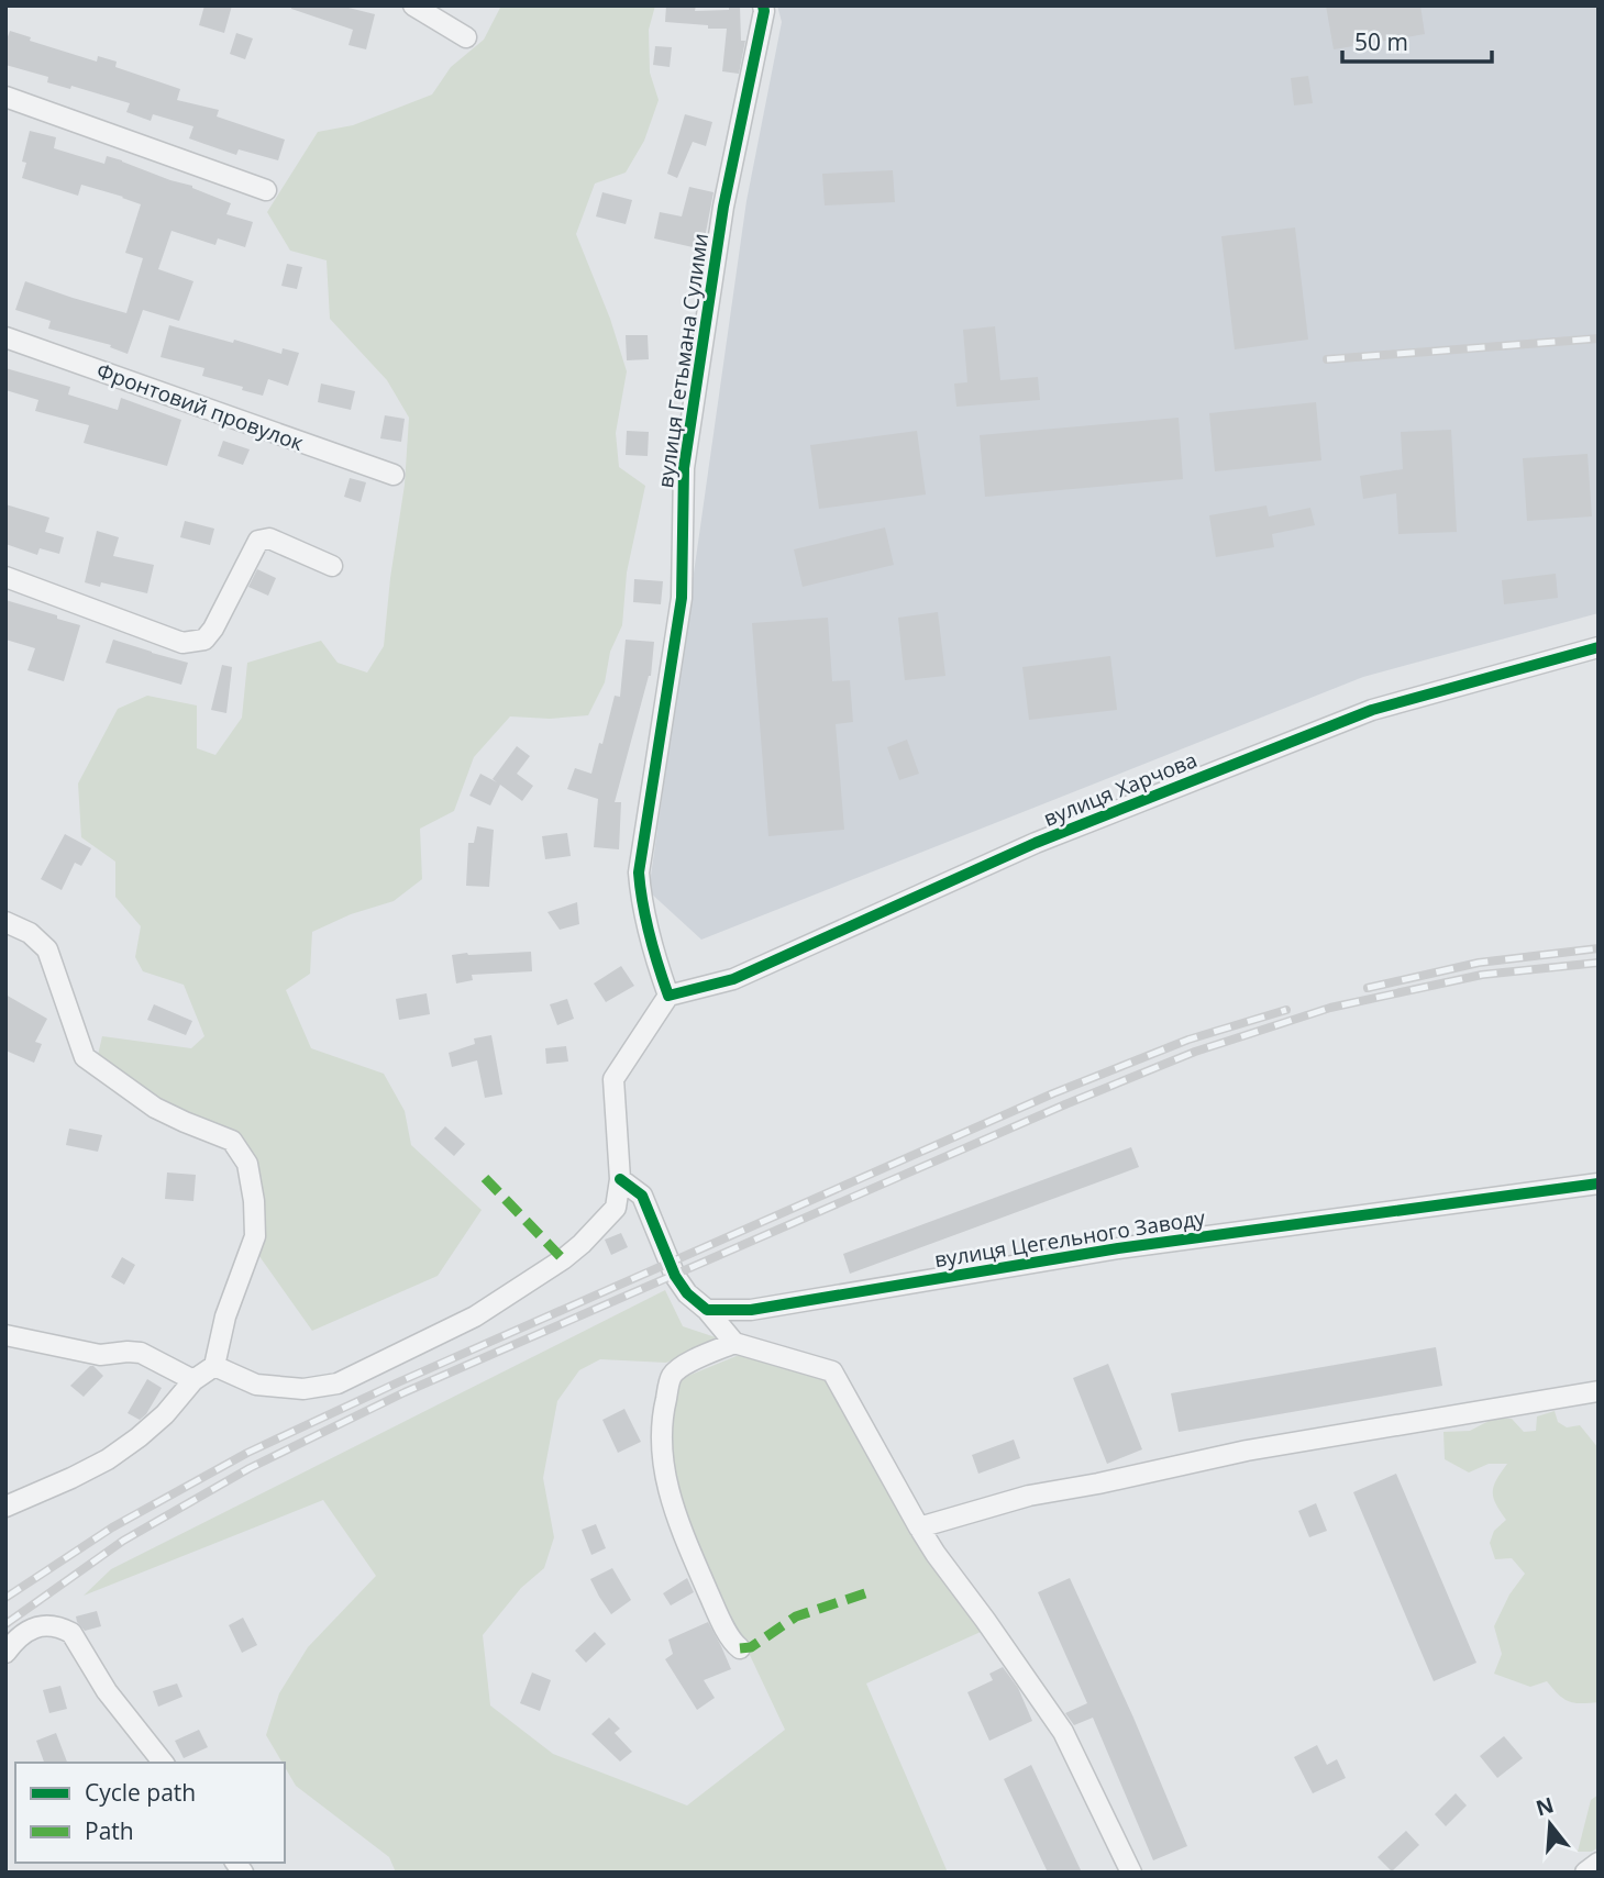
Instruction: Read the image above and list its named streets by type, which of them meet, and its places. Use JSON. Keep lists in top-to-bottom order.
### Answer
{
  "streets": {
    "street": [
      "вулиця Гетьмана Сулими",
      "Фронтовий провулок",
      "вулиця Харчова",
      "вулиця Цегельного Заводу"
    ]
  },
  "crossings": [
    ["вулиця Гетьмана Сулими", "вулиця Харчова"]
  ],
  "legend": ["Cycle path", "Path"],
  "scale_bar": "50 m",
  "north": "top"
}
